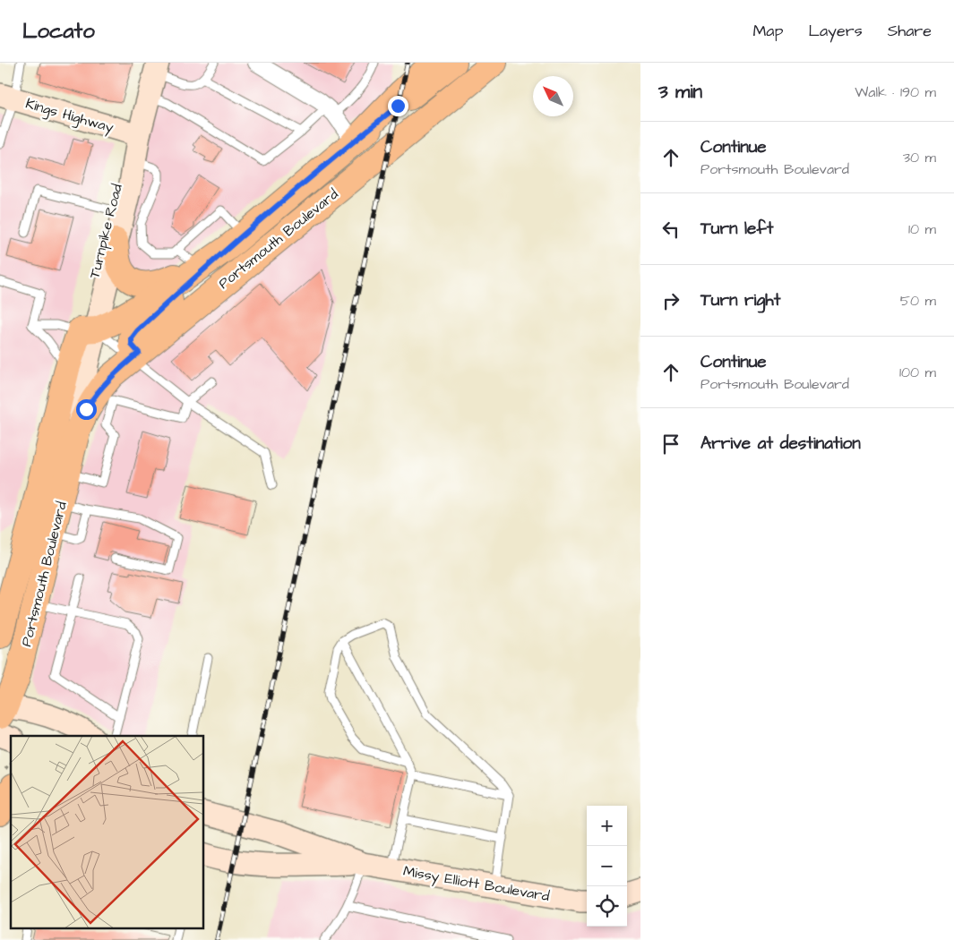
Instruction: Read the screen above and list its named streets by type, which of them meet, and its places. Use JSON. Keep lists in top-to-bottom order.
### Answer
{
  "streets": {
    "main road": ["Portsmouth Boulevard"],
    "street": ["Kings Highway", "Turnpike Road", "Missy Elliott Boulevard"]
  },
  "crossings": [
    ["Kings Highway", "Turnpike Road"],
    ["Turnpike Road", "Portsmouth Boulevard"]
  ],
  "north": "top left",
  "page": {
    "header": "Locato",
    "nav": ["Map", "Layers", "Share"],
    "heading": ["3 min", "Walk · 190 m"],
    "list": [
      ["Continue", "Portsmouth Boulevard", "30 m"],
      ["Turn left", "10 m"],
      ["Turn right", "50 m"],
      ["Continue", "Portsmouth Boulevard", "100 m"],
      "Arrive at destination"
    ],
    "map_buttons": ["+", "−"]
  }
}
